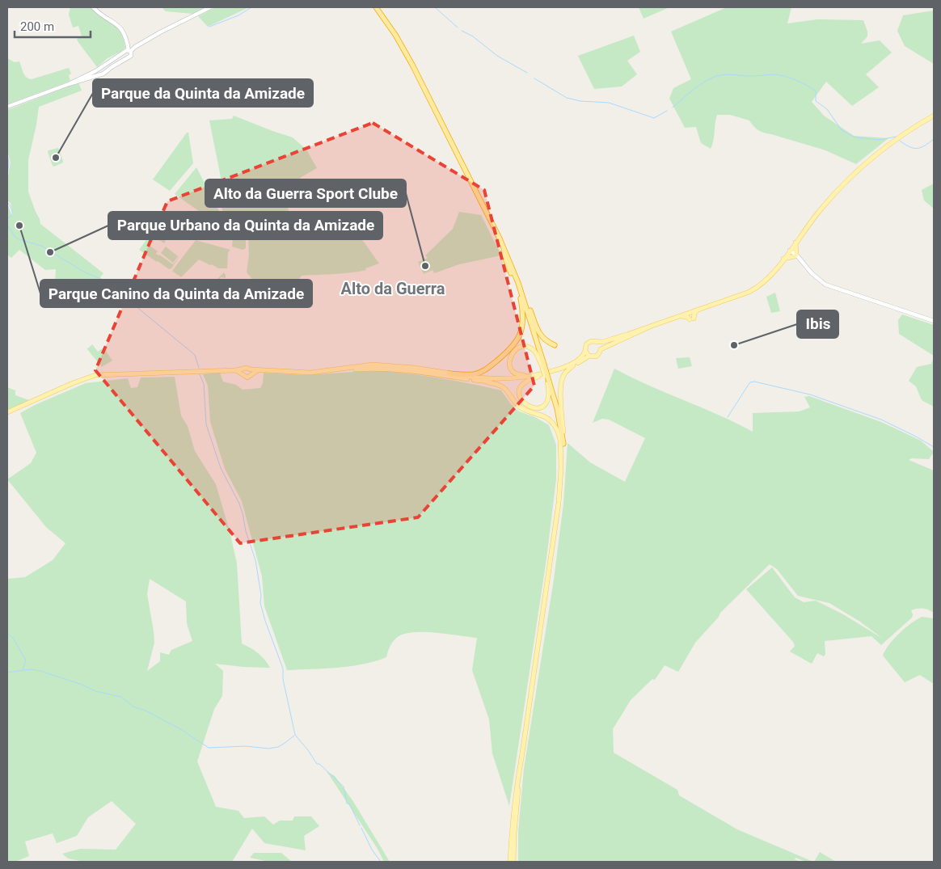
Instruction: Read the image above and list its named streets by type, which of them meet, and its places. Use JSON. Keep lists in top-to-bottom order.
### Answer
{
  "districts": ["Alto da Guerra"],
  "places": [
    "Parque da Quinta da Amizade",
    "Parque Canino da Quinta da Amizade",
    "Parque Urbano da Quinta da Amizade",
    "Alto da Guerra Sport Clube",
    "Ibis"
  ],
  "scale_bar": "200 m"
}
